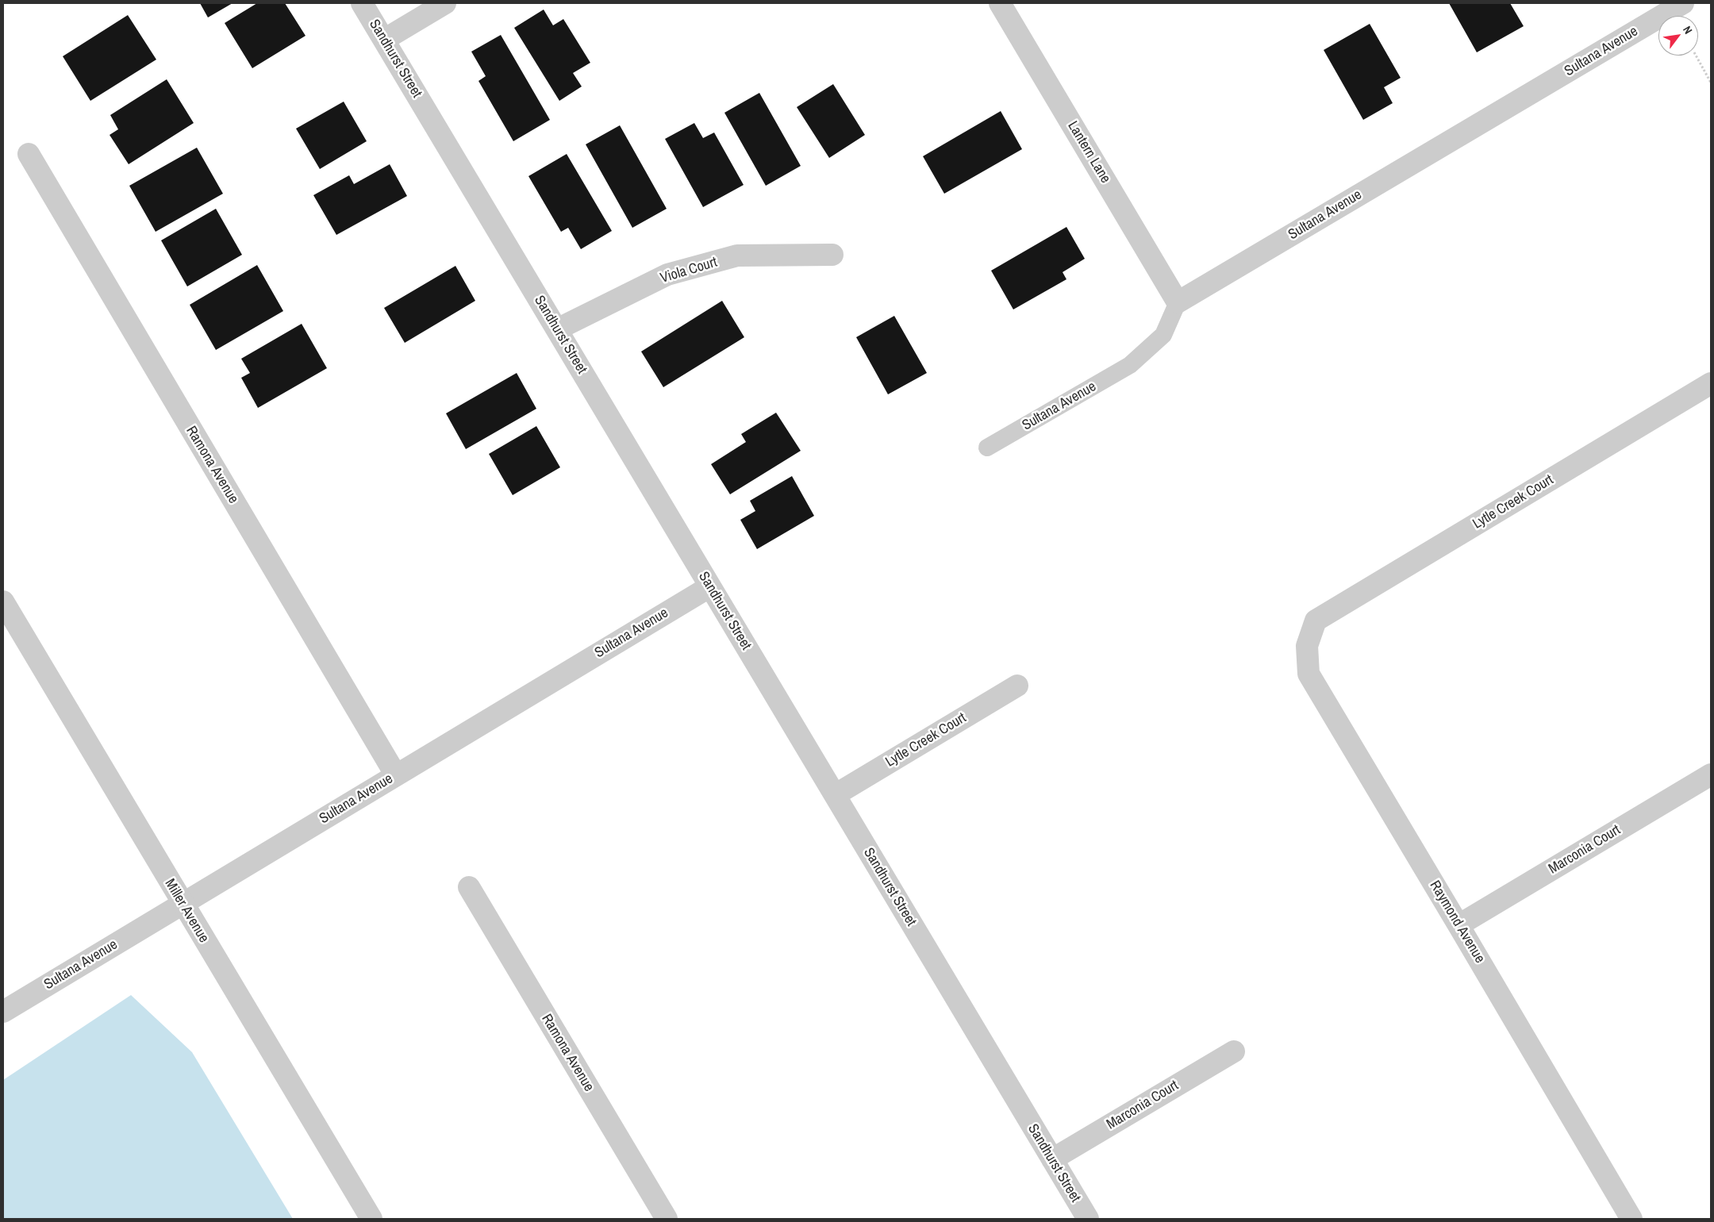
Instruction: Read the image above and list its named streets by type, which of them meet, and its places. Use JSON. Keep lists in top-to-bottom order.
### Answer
{
  "streets": {
    "street": [
      "Sultana Avenue",
      "Sandhurst Street",
      "Lantern Lane",
      "Viola Court",
      "Ramona Avenue",
      "Lytle Creek Court",
      "Marconia Court",
      "Miller Avenue",
      "Raymond Avenue"
    ]
  },
  "crossings": [
    ["Sultana Avenue", "Sandhurst Street"],
    ["Sultana Avenue", "Lantern Lane"],
    ["Sultana Avenue", "Ramona Avenue"],
    ["Sultana Avenue", "Miller Avenue"],
    ["Sandhurst Street", "Viola Court"],
    ["Sandhurst Street", "Lytle Creek Court"],
    ["Sandhurst Street", "Marconia Court"],
    ["Lytle Creek Court", "Raymond Avenue"],
    ["Marconia Court", "Raymond Avenue"]
  ],
  "north": "top right"
}
